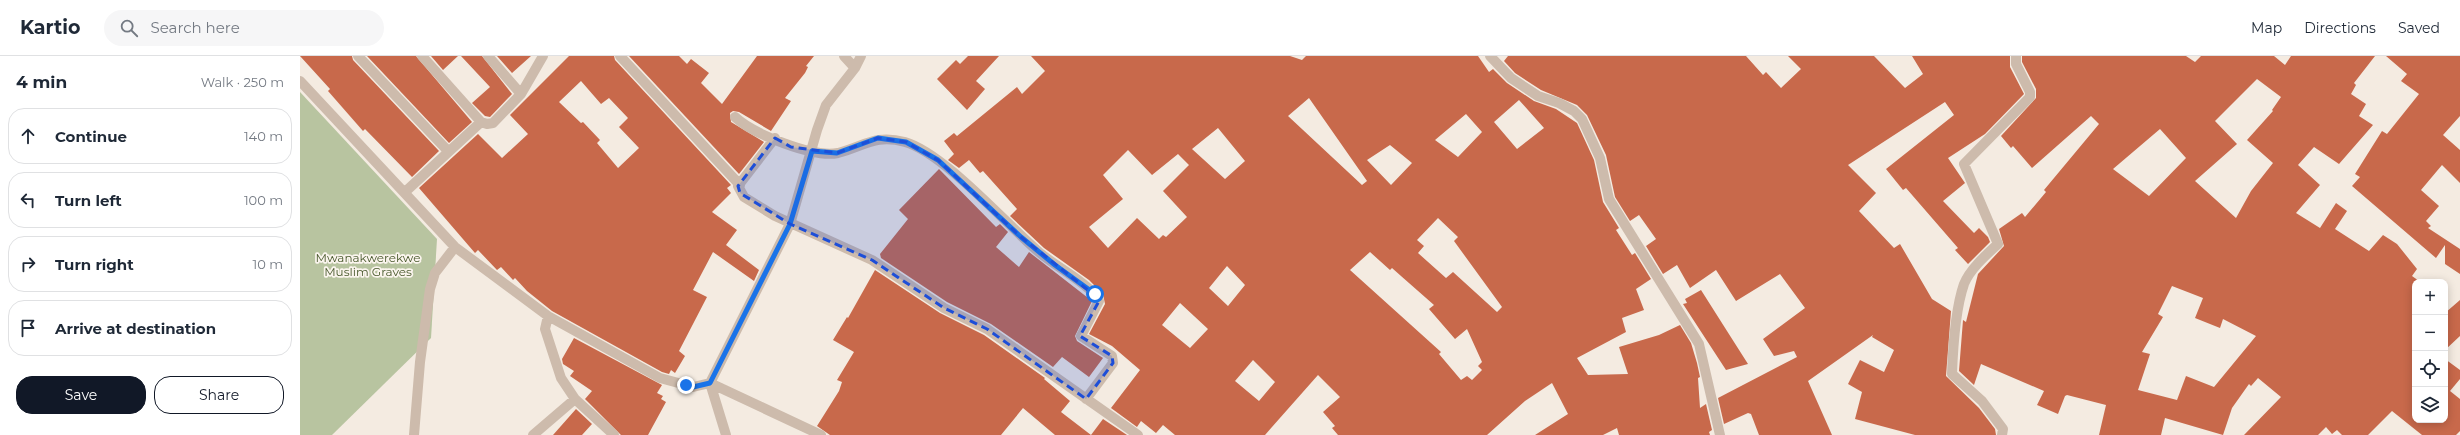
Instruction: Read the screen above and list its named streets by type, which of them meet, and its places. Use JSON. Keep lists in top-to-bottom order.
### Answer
{
  "parks": ["Mwanakwerekwe Muslim Graves"],
  "page": {
    "header": "Kartio",
    "search": "Search here",
    "nav": ["Map", "Directions", "Saved"],
    "heading": ["4 min", "Walk · 250 m"],
    "list": [
      ["Continue", "140 m"],
      ["Turn left", "100 m"],
      ["Turn right", "10 m"],
      "Arrive at destination"
    ],
    "map_buttons": ["+", "−"],
    "buttons": ["Save", "Share"]
  }
}
